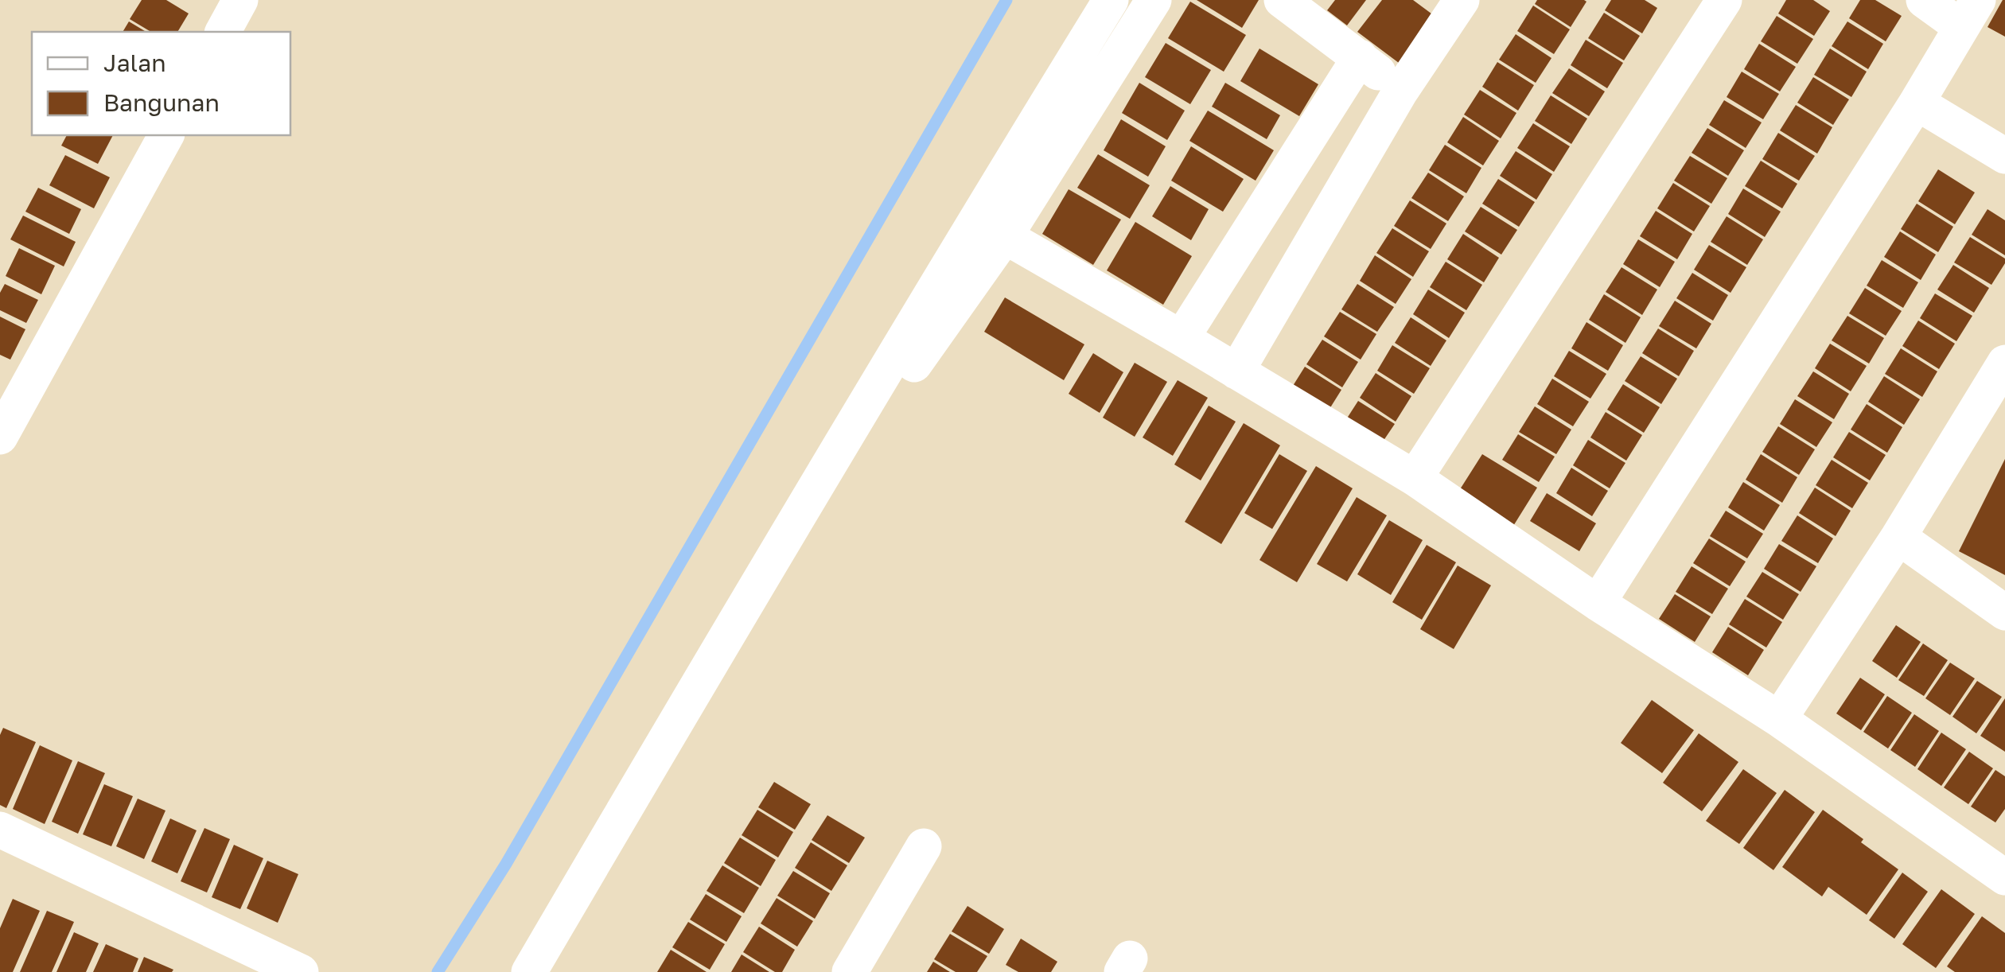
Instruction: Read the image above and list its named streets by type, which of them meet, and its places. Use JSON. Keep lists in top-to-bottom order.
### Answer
{
  "legend": ["Jalan", "Bangunan"]
}
